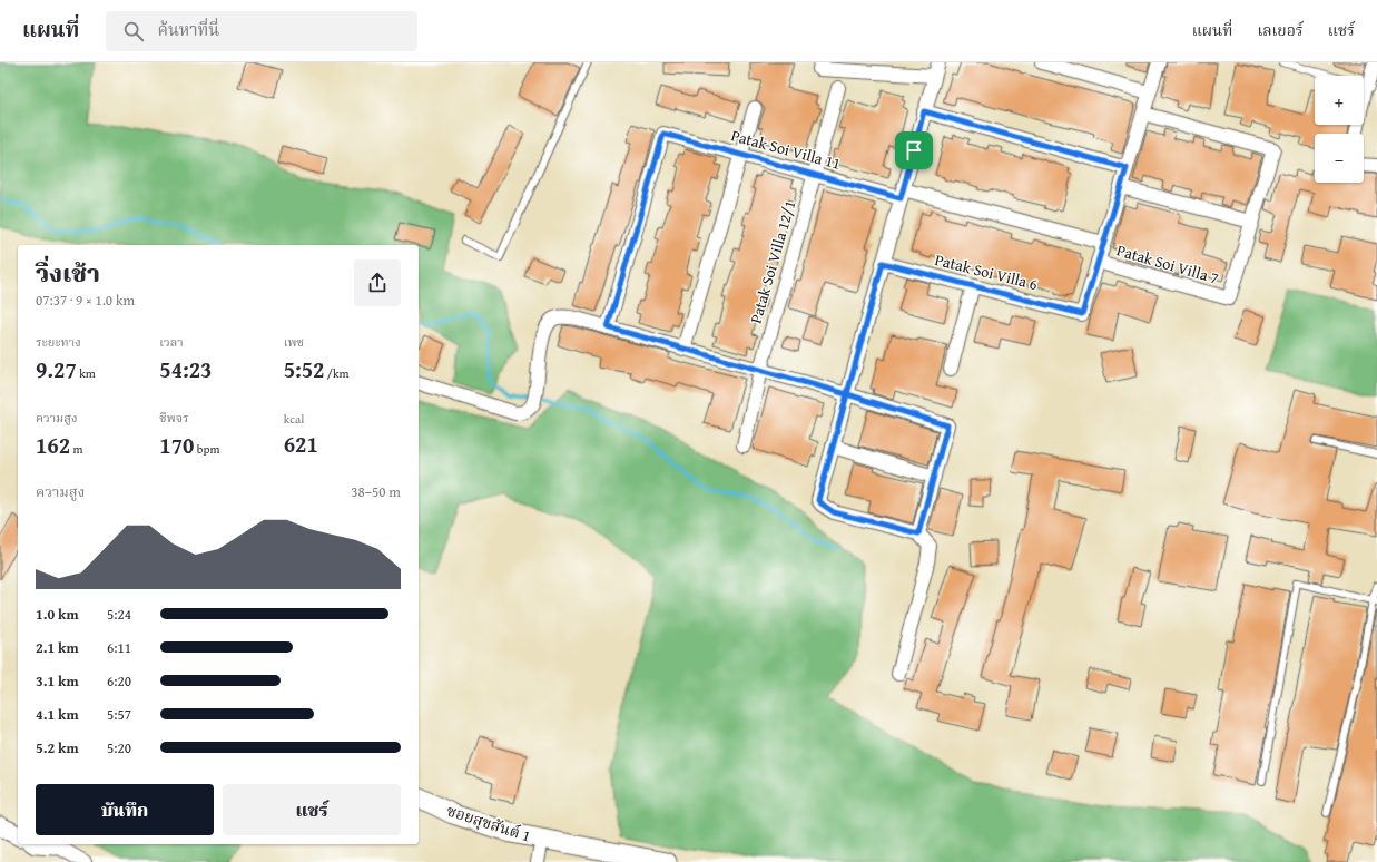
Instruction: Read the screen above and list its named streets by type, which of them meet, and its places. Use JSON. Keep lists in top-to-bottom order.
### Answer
{
  "streets": {
    "street": [
      "Patak Soi Villa 11",
      "Patak Soi Villa 12/1",
      "Patak Soi Villa 7",
      "Patak Soi Villa 6",
      "ซอยสุขสันต์ 1"
    ]
  },
  "crossings": [
    ["Patak Soi Villa 11", "Patak Soi Villa 12/1"],
    ["Patak Soi Villa 7", "Patak Soi Villa 6"]
  ],
  "page": {
    "header": "แผนที่",
    "search": "ค้นหาที่นี่",
    "nav": ["แผนที่", "เลเยอร์", "แชร์"],
    "map_buttons": ["+", "−"],
    "heading": ["วิ่งเช้า", "07:37 · 9 × 1.0 km"],
    "stats": [
      ["ระยะทาง", "9.27 km"],
      ["เวลา", "54:23"],
      ["เพซ", "5:52 /km"],
      ["ความสูง", "162 m"],
      ["ชีพจร", "170 bpm"],
      ["kcal", "621"]
    ],
    "chart": ["ความสูง", "38–50 m"],
    "list": [
      {
        "name": "1.0 km",
        "note": "5:24"
      },
      {
        "name": "2.1 km",
        "note": "6:11"
      },
      {
        "name": "3.1 km",
        "note": "6:20"
      },
      {
        "name": "4.1 km",
        "note": "5:57"
      },
      {
        "name": "5.2 km",
        "note": "5:20"
      }
    ],
    "buttons": ["บันทึก", "แชร์"]
  }
}
